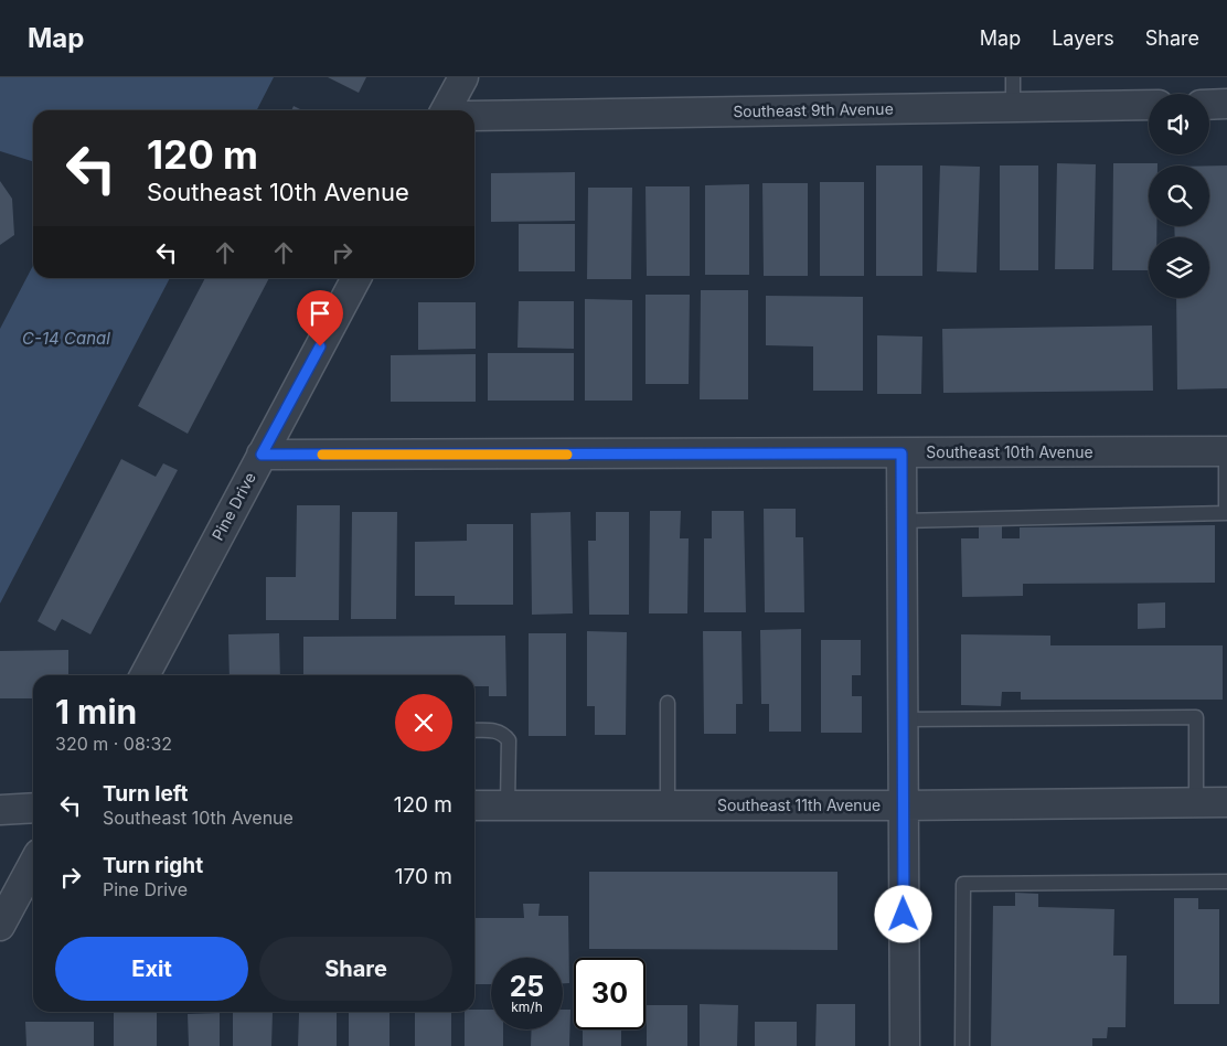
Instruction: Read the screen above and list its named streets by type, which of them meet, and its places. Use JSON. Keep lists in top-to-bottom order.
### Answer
{
  "streets": {
    "street": [
      "Southeast 9th Avenue",
      "Southeast 10th Avenue",
      "Pine Drive",
      "Southeast 11th Avenue"
    ]
  },
  "crossings": [
    ["Southeast 10th Avenue", "Pine Drive"]
  ],
  "water": ["C-14 Canal"],
  "page": {
    "header": "Map",
    "nav": ["Map", "Layers", "Share"],
    "turn": ["120 m", "Southeast 10th Avenue"],
    "heading": ["1 min", "320 m · 08:32"],
    "list": [
      {
        "name": "Turn left",
        "note": "Southeast 10th Avenue",
        "value": "120 m"
      },
      {
        "name": "Turn right",
        "note": "Pine Drive",
        "value": "170 m"
      }
    ],
    "buttons": ["Exit", "Share"],
    "speed": "25 km/h",
    "limit": "30"
  }
}
